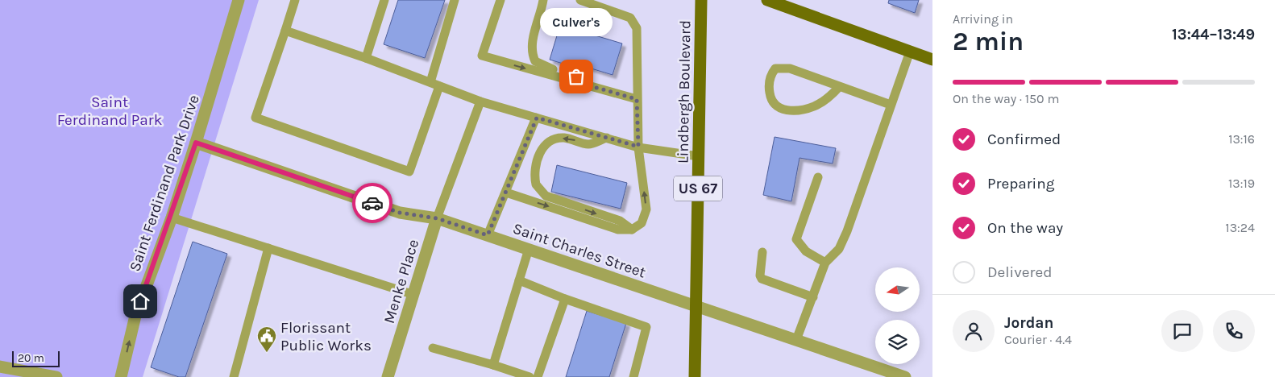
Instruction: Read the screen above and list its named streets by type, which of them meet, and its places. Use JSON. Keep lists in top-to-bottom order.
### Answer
{
  "streets": {
    "main road": ["Lindbergh Boulevard", "US 67"],
    "street": ["Saint Ferdinand Park Drive", "Saint Charles Street", "Menke Place"]
  },
  "crossings": [
    ["Lindbergh Boulevard", "Saint Charles Street"],
    ["Saint Ferdinand Park Drive", "Saint Charles Street"],
    ["Saint Charles Street", "Menke Place"]
  ],
  "one_way": ["Saint Ferdinand Park Drive"],
  "parks": ["Saint Ferdinand Park"],
  "places": {
    "other": ["Culver's"],
    "public building": ["Florissant Public Works"]
  },
  "scale_bar": "20 m",
  "north": "left",
  "page": {
    "heading": ["2 min", "Arriving in", "13:44–13:49"],
    "panel": ["Jordan", "Courier · 4.4"],
    "bubble": "Culver's",
    "bar": "On the way · 150 m",
    "list": [
      ["Confirmed", "13:16"],
      ["Preparing", "13:19"],
      ["On the way", "13:24"],
      "Delivered"
    ],
    "scale": "20 m"
  }
}
